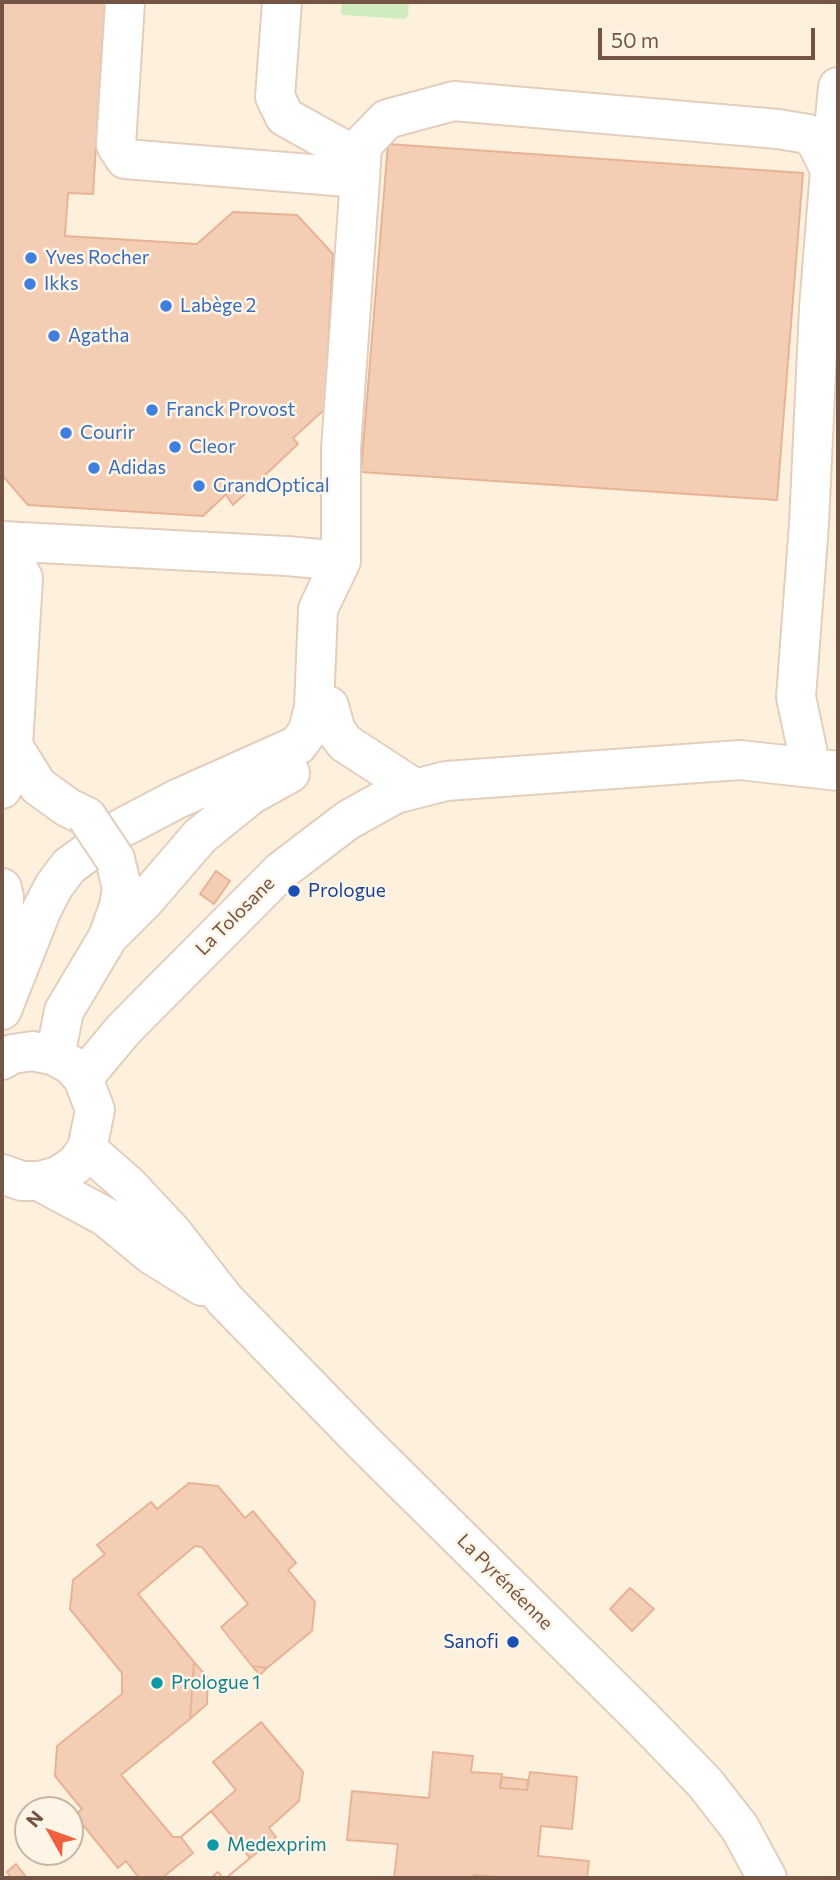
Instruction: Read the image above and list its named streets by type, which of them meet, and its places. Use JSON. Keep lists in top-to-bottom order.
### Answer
{
  "streets": {
    "street": ["La Tolosane", "La Pyrénéenne"]
  },
  "places": [
    "Yves Rocher",
    "Ikks",
    "Labège 2",
    "Agatha",
    "Franck Provost",
    "Courir",
    "Cleor",
    "Adidas",
    "GrandOptical",
    "Prologue",
    "Sanofi",
    "Prologue 1",
    "Medexprim"
  ],
  "scale_bar": "50 m",
  "north": "top left"
}
